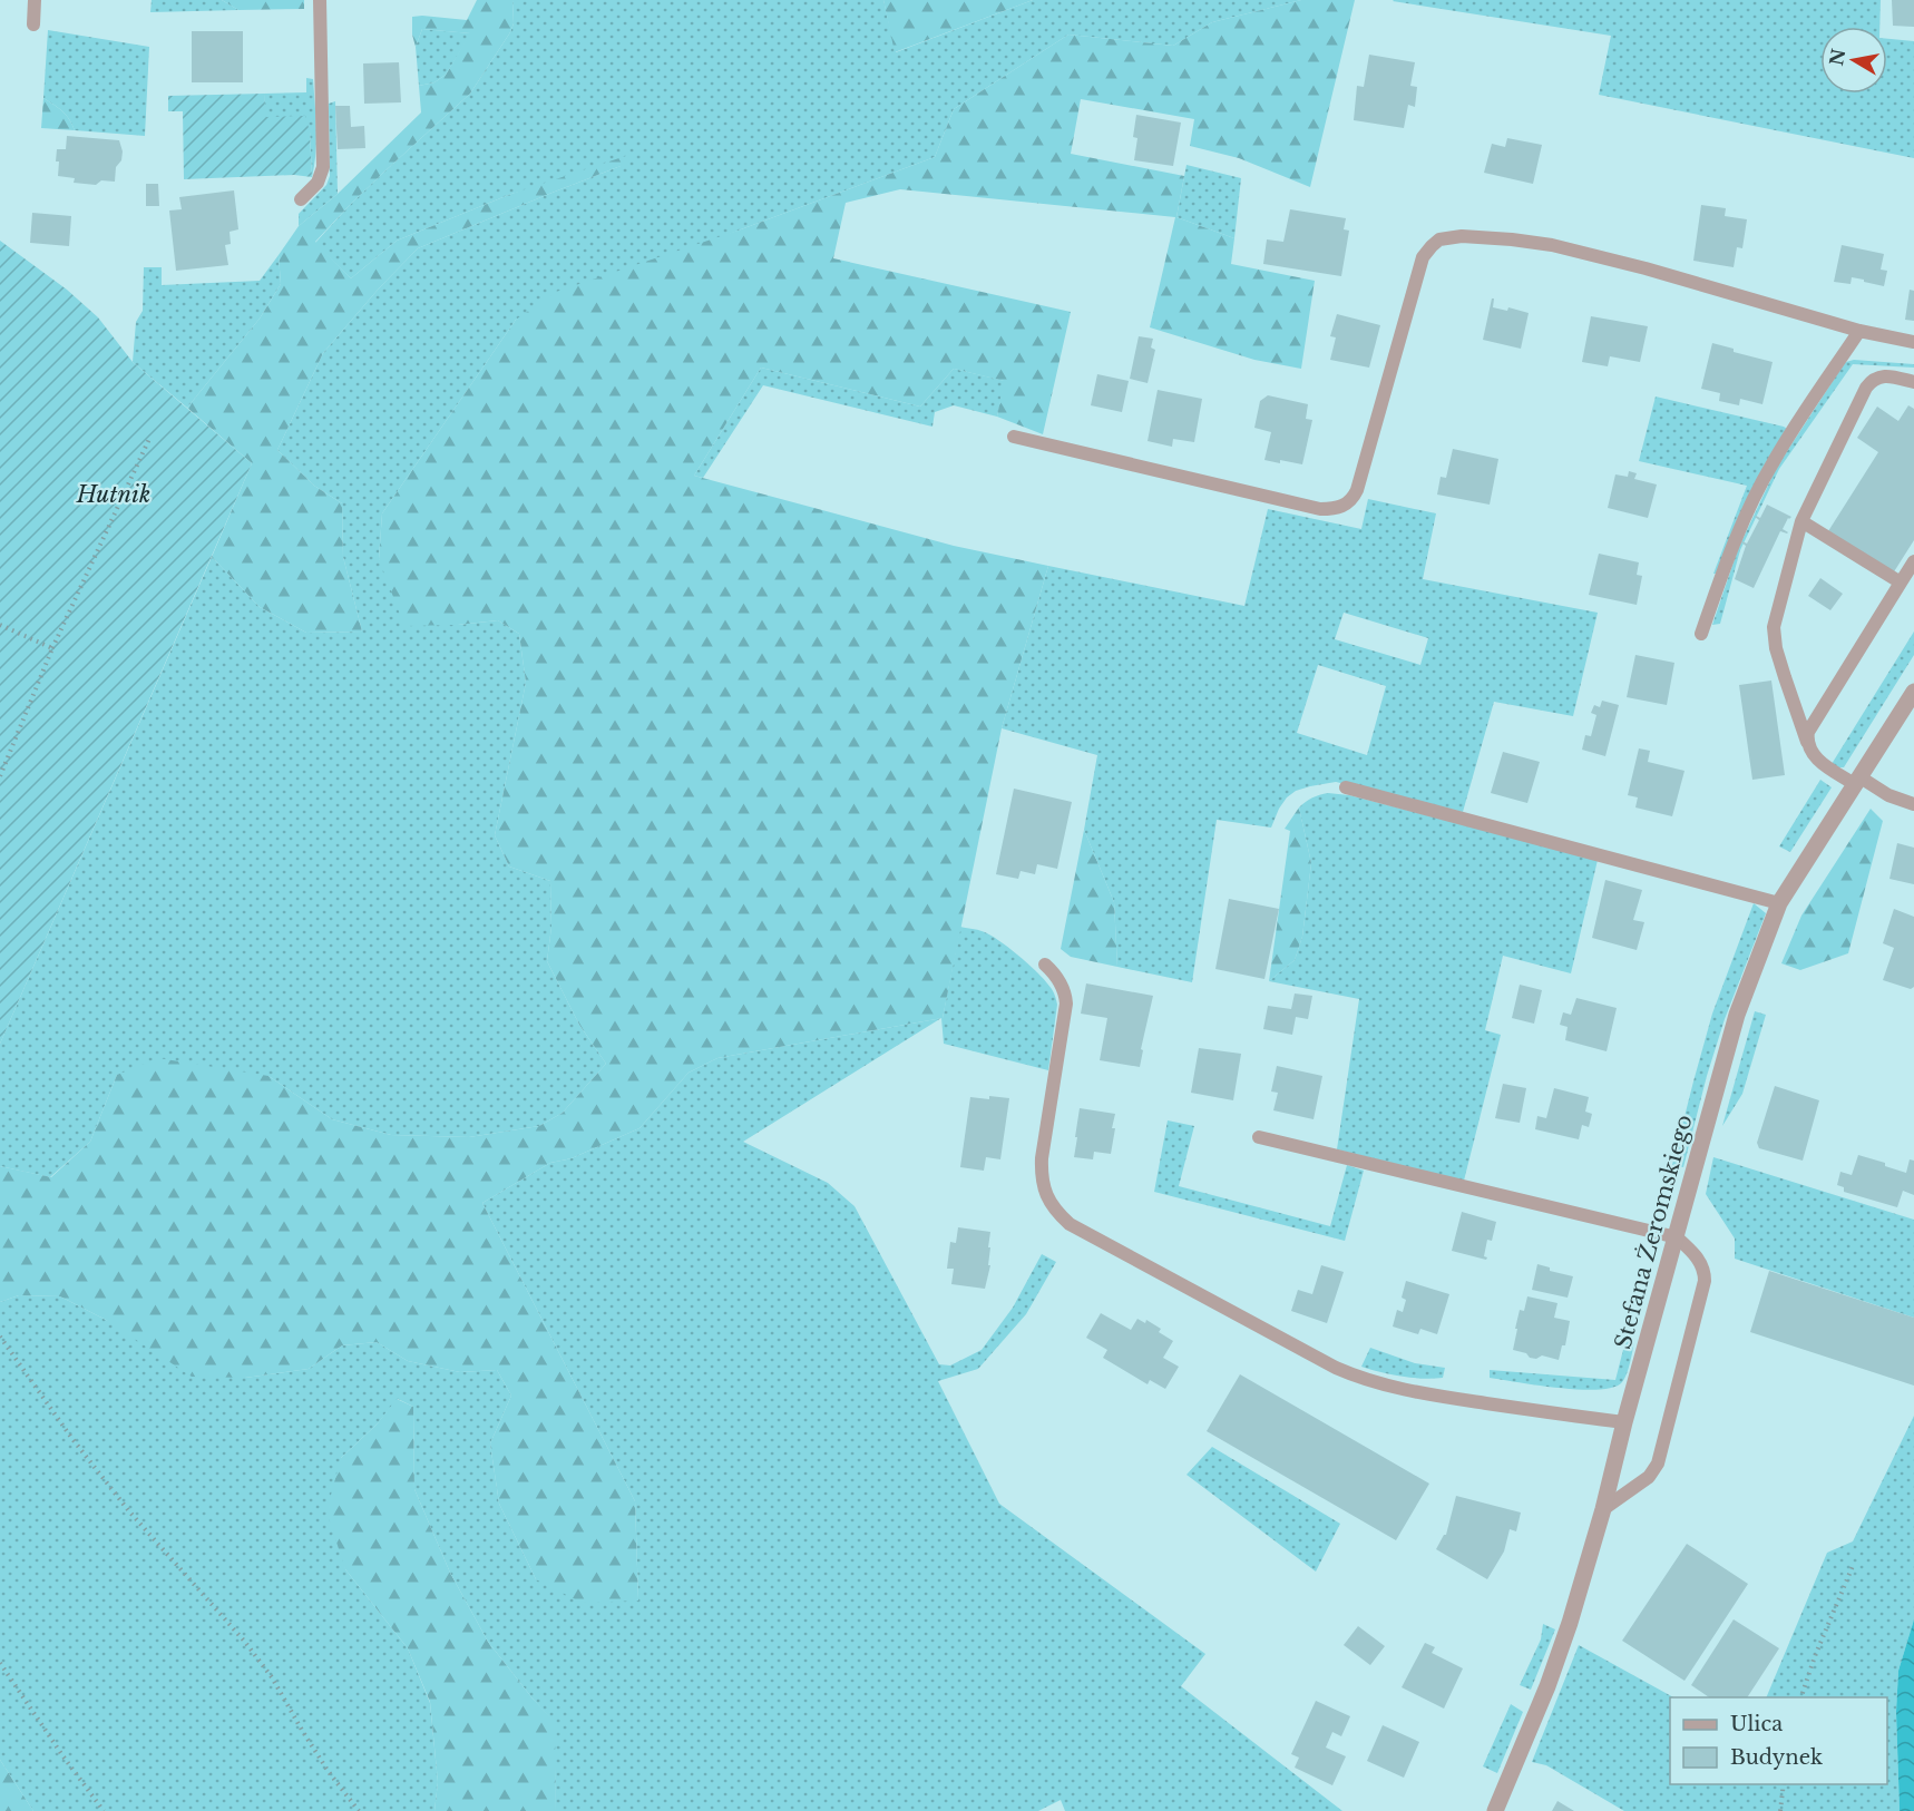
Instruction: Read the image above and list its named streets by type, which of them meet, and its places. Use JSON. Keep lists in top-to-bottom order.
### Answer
{
  "streets": {
    "street": ["Stefana Żeromskiego"]
  },
  "parks": ["Hutnik"],
  "legend": ["Ulica", "Budynek"],
  "north": "left"
}
